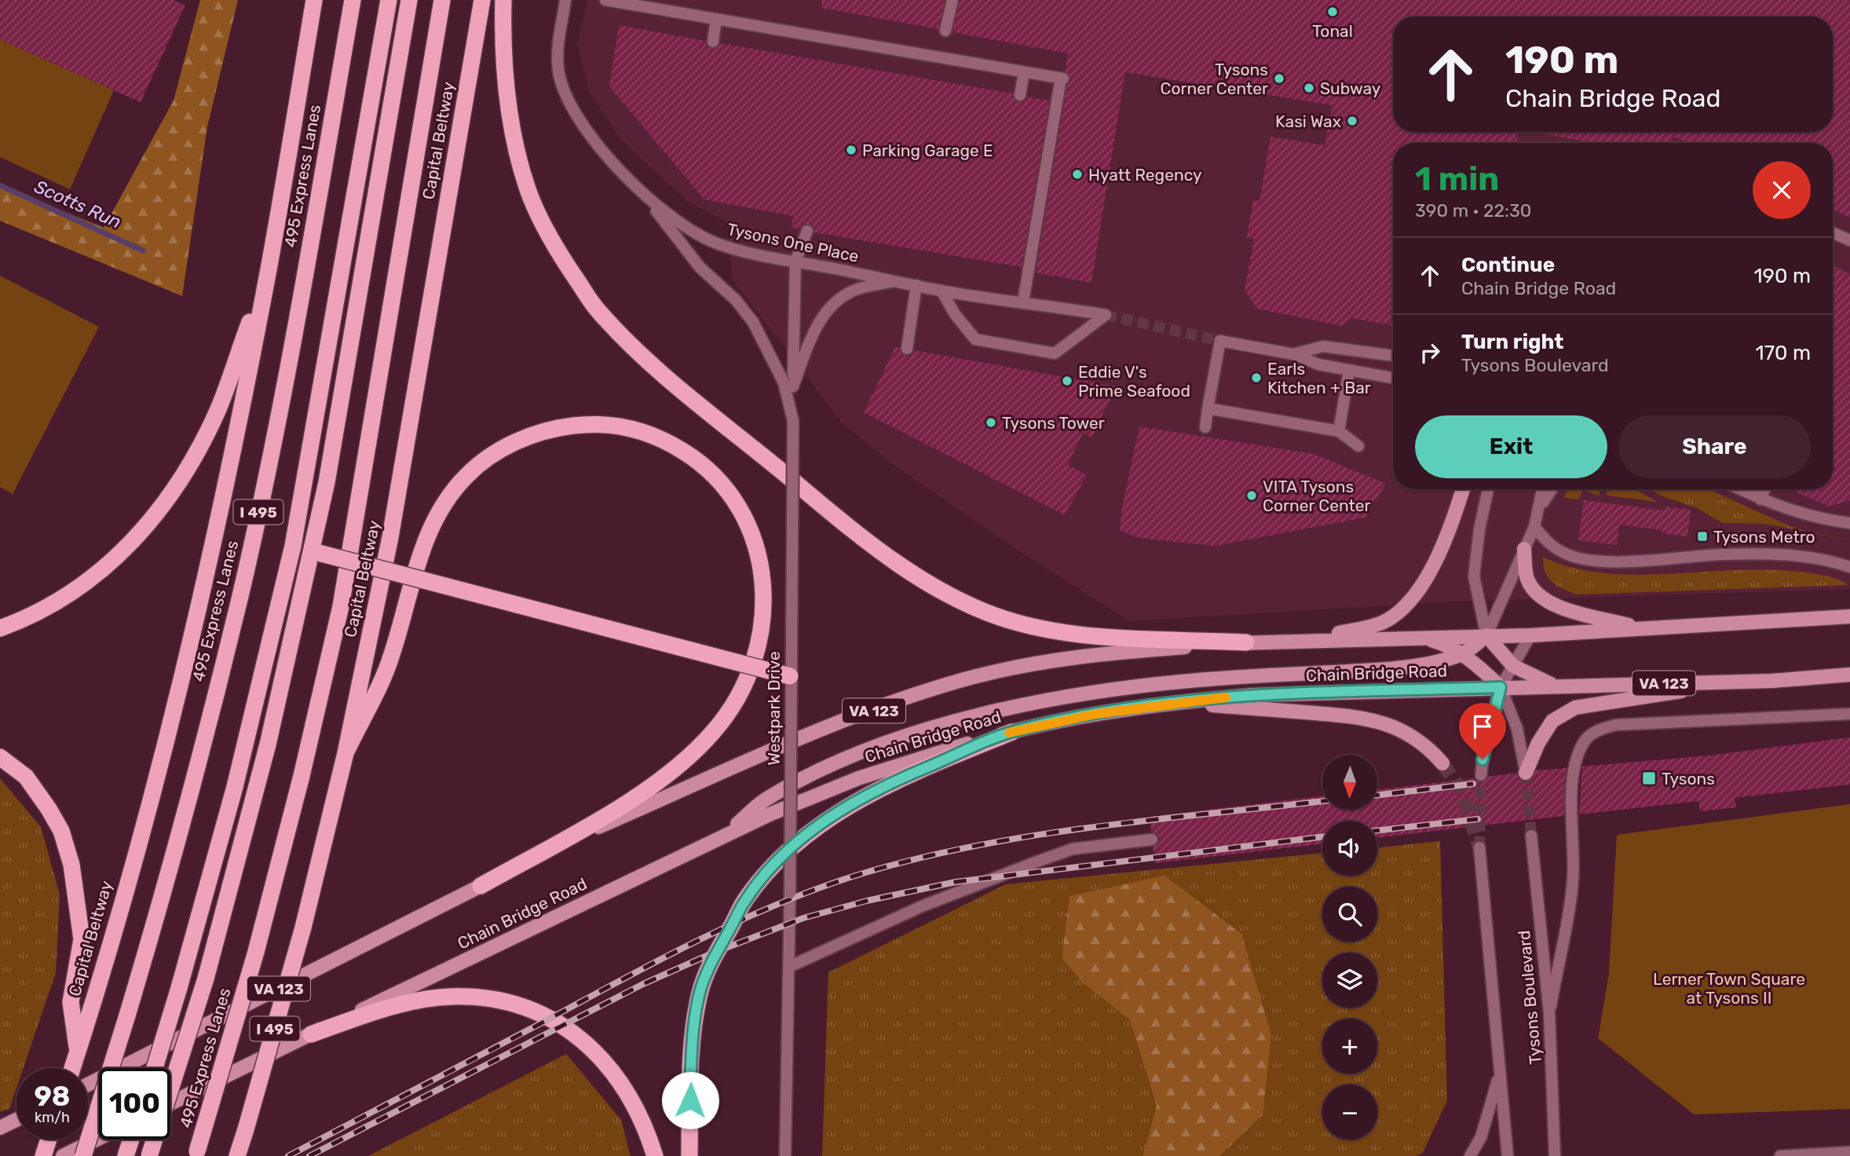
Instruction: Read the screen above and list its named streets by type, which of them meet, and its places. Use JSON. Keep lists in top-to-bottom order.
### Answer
{
  "streets": {
    "highway": ["Capital Beltway", "495 Express Lanes", "I 495"],
    "main road": ["Chain Bridge Road", "VA 123"],
    "street": ["Tysons One Place", "Westpark Drive", "Tysons Boulevard"]
  },
  "crossings": [
    ["Tysons One Place", "Westpark Drive"],
    ["Chain Bridge Road", "VA 123"]
  ],
  "water": ["Scotts Run"],
  "parks": ["Lerner Town Square at Tysons II"],
  "places": {
    "other": [
      "Tonal",
      "Tysons Corner Center",
      "Subway",
      "Kasi Wax",
      "Parking Garage E",
      "Hyatt Regency",
      "Earls Kitchen + Bar",
      "Eddie V's Prime Seafood",
      "Tysons Tower",
      "VITA Tysons Corner Center"
    ],
    "transit": ["Tysons Metro", "Tysons"]
  },
  "north": "bottom",
  "page": {
    "turn": ["190 m", "Chain Bridge Road"],
    "heading": ["1 min", "390 m · 22:30"],
    "list": [
      {
        "name": "Continue",
        "note": "Chain Bridge Road",
        "value": "190 m"
      },
      {
        "name": "Turn right",
        "note": "Tysons Boulevard",
        "value": "170 m"
      }
    ],
    "buttons": ["Exit", "Share"],
    "map_buttons": ["+", "−"],
    "speed": "98 km/h",
    "limit": "100"
  }
}
